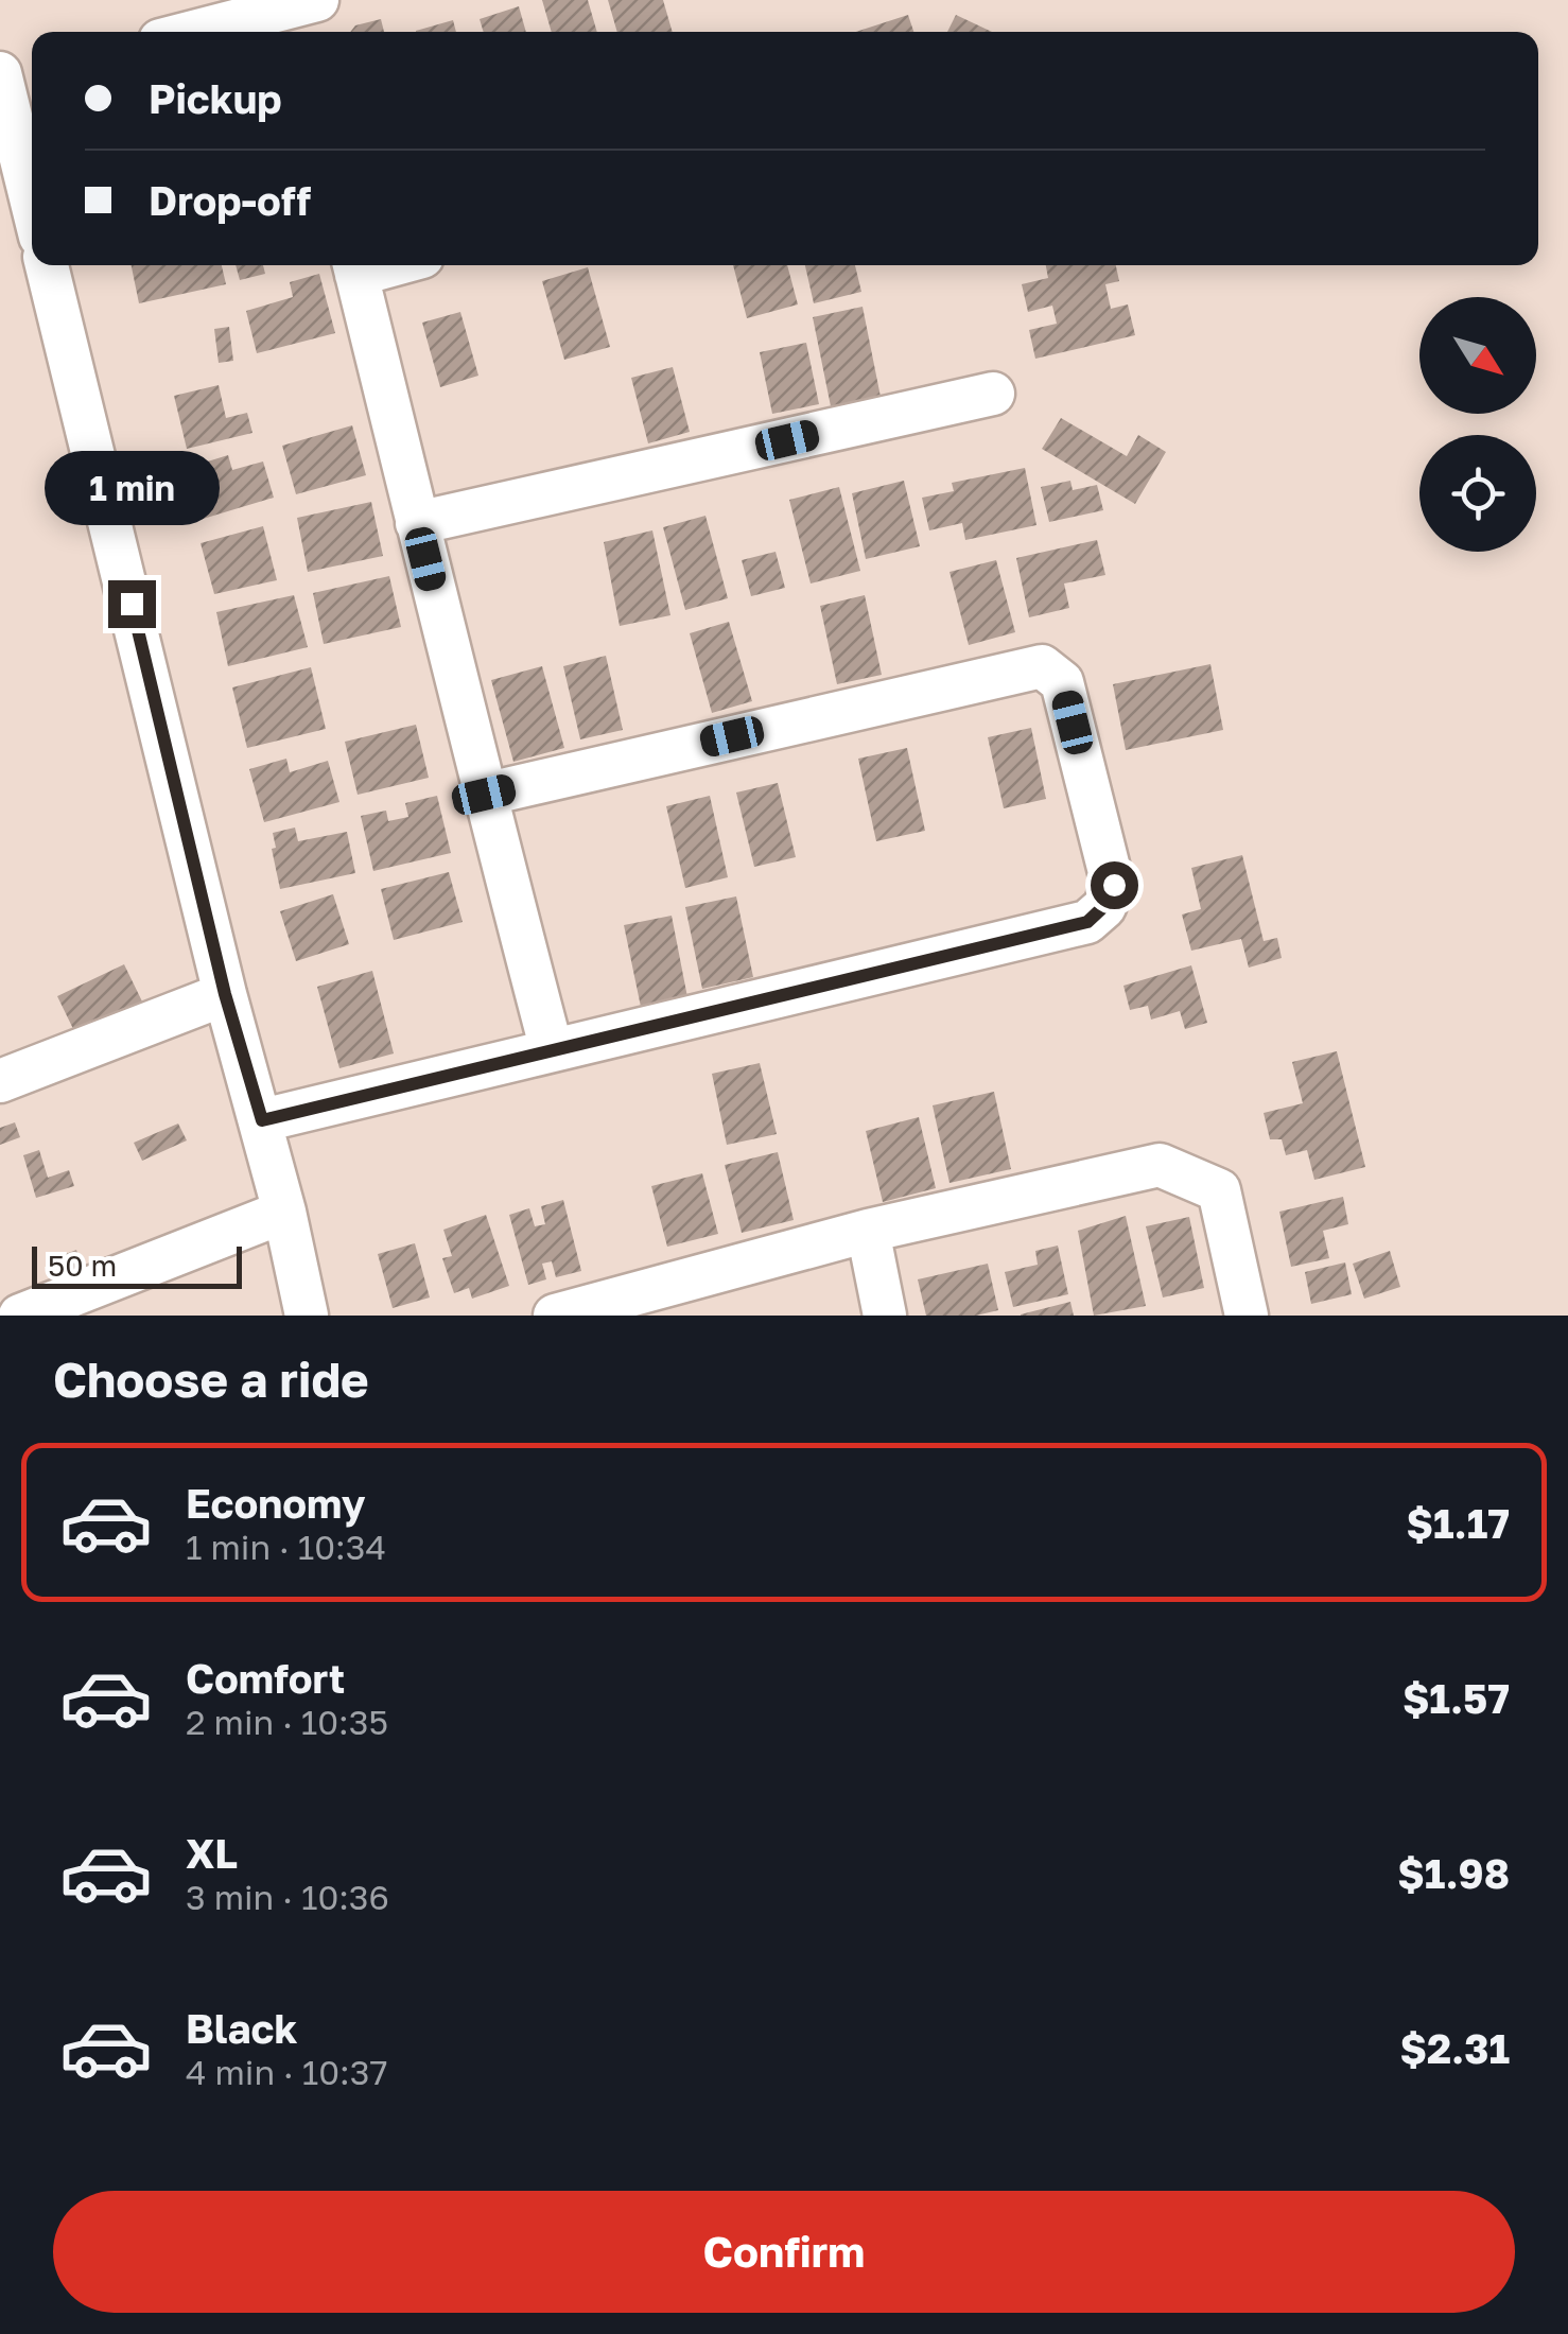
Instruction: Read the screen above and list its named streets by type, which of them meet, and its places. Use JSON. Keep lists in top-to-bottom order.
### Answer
{
  "scale_bar": "50 m",
  "north": "bottom right",
  "page": {
    "banner": ["Pickup", "Drop-off"],
    "bubble": "1 min",
    "scale": "50 m",
    "heading": "Choose a ride",
    "list": [
      {
        "name": "Economy",
        "note": "1 min · 10:34",
        "value": "$1.17"
      },
      {
        "name": "Comfort",
        "note": "2 min · 10:35",
        "value": "$1.57"
      },
      {
        "name": "XL",
        "note": "3 min · 10:36",
        "value": "$1.98"
      },
      {
        "name": "Black",
        "note": "4 min · 10:37",
        "value": "$2.31"
      }
    ],
    "buttons": "Confirm"
  }
}
